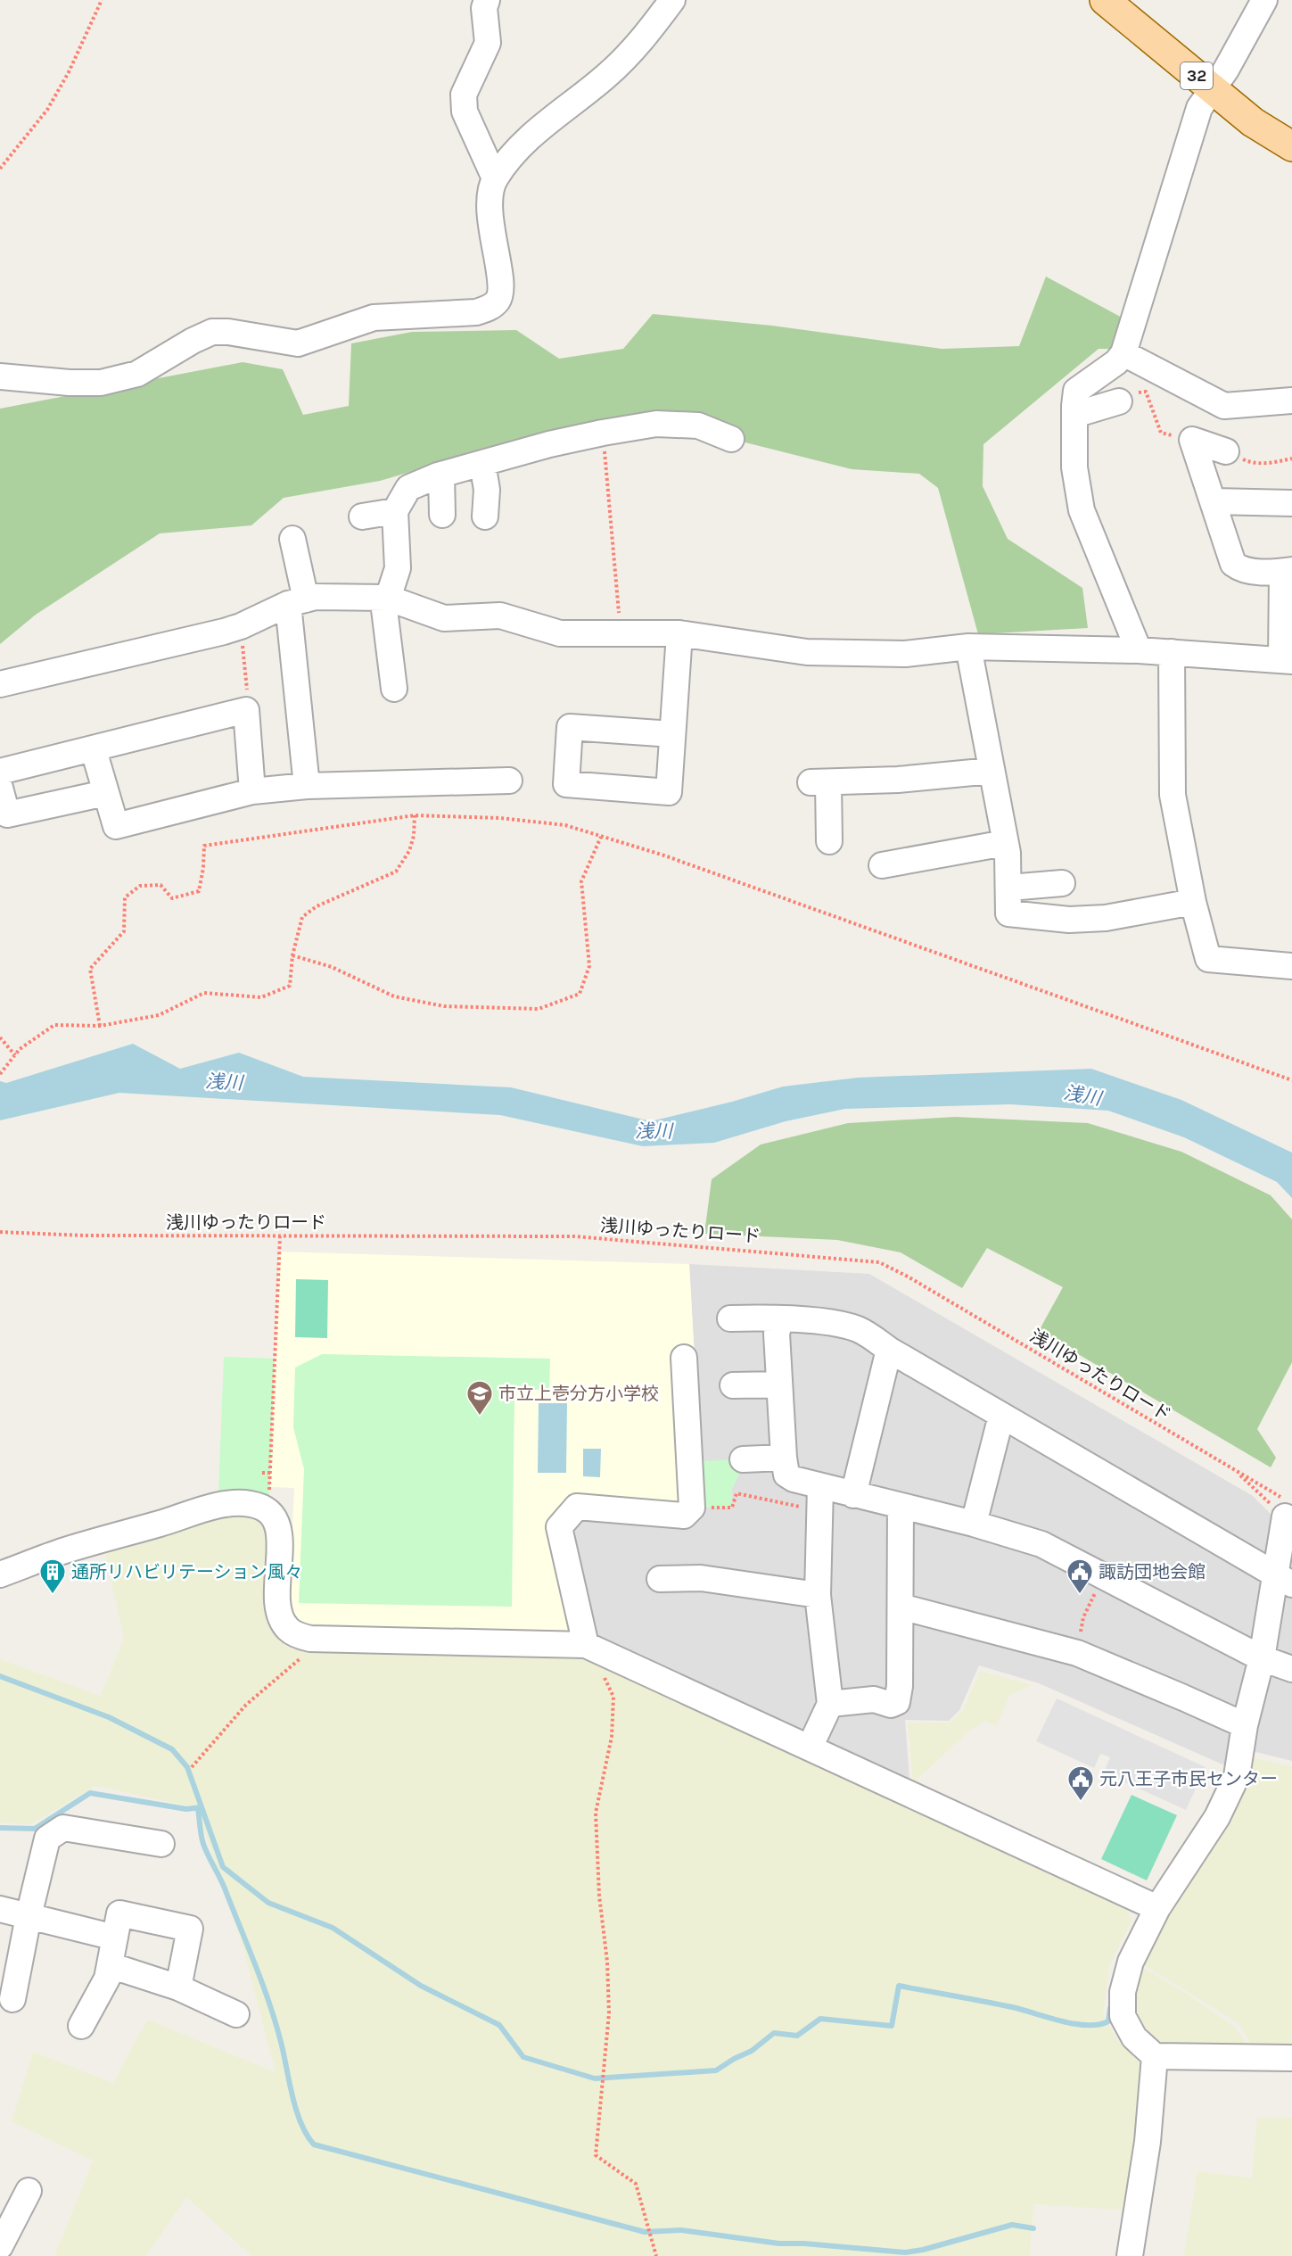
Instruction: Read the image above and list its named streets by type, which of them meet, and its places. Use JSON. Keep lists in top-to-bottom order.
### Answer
{
  "streets": {
    "main road": ["32"],
    "path": ["浅川ゆったりロード"]
  },
  "water": ["浅川"],
  "places": {
    "school or university": ["市立上壱分方小学校"],
    "building": ["通所リハビリテーション風々"],
    "public building": ["諏訪団地会館", "元八王子市民センター"]
  }
}
